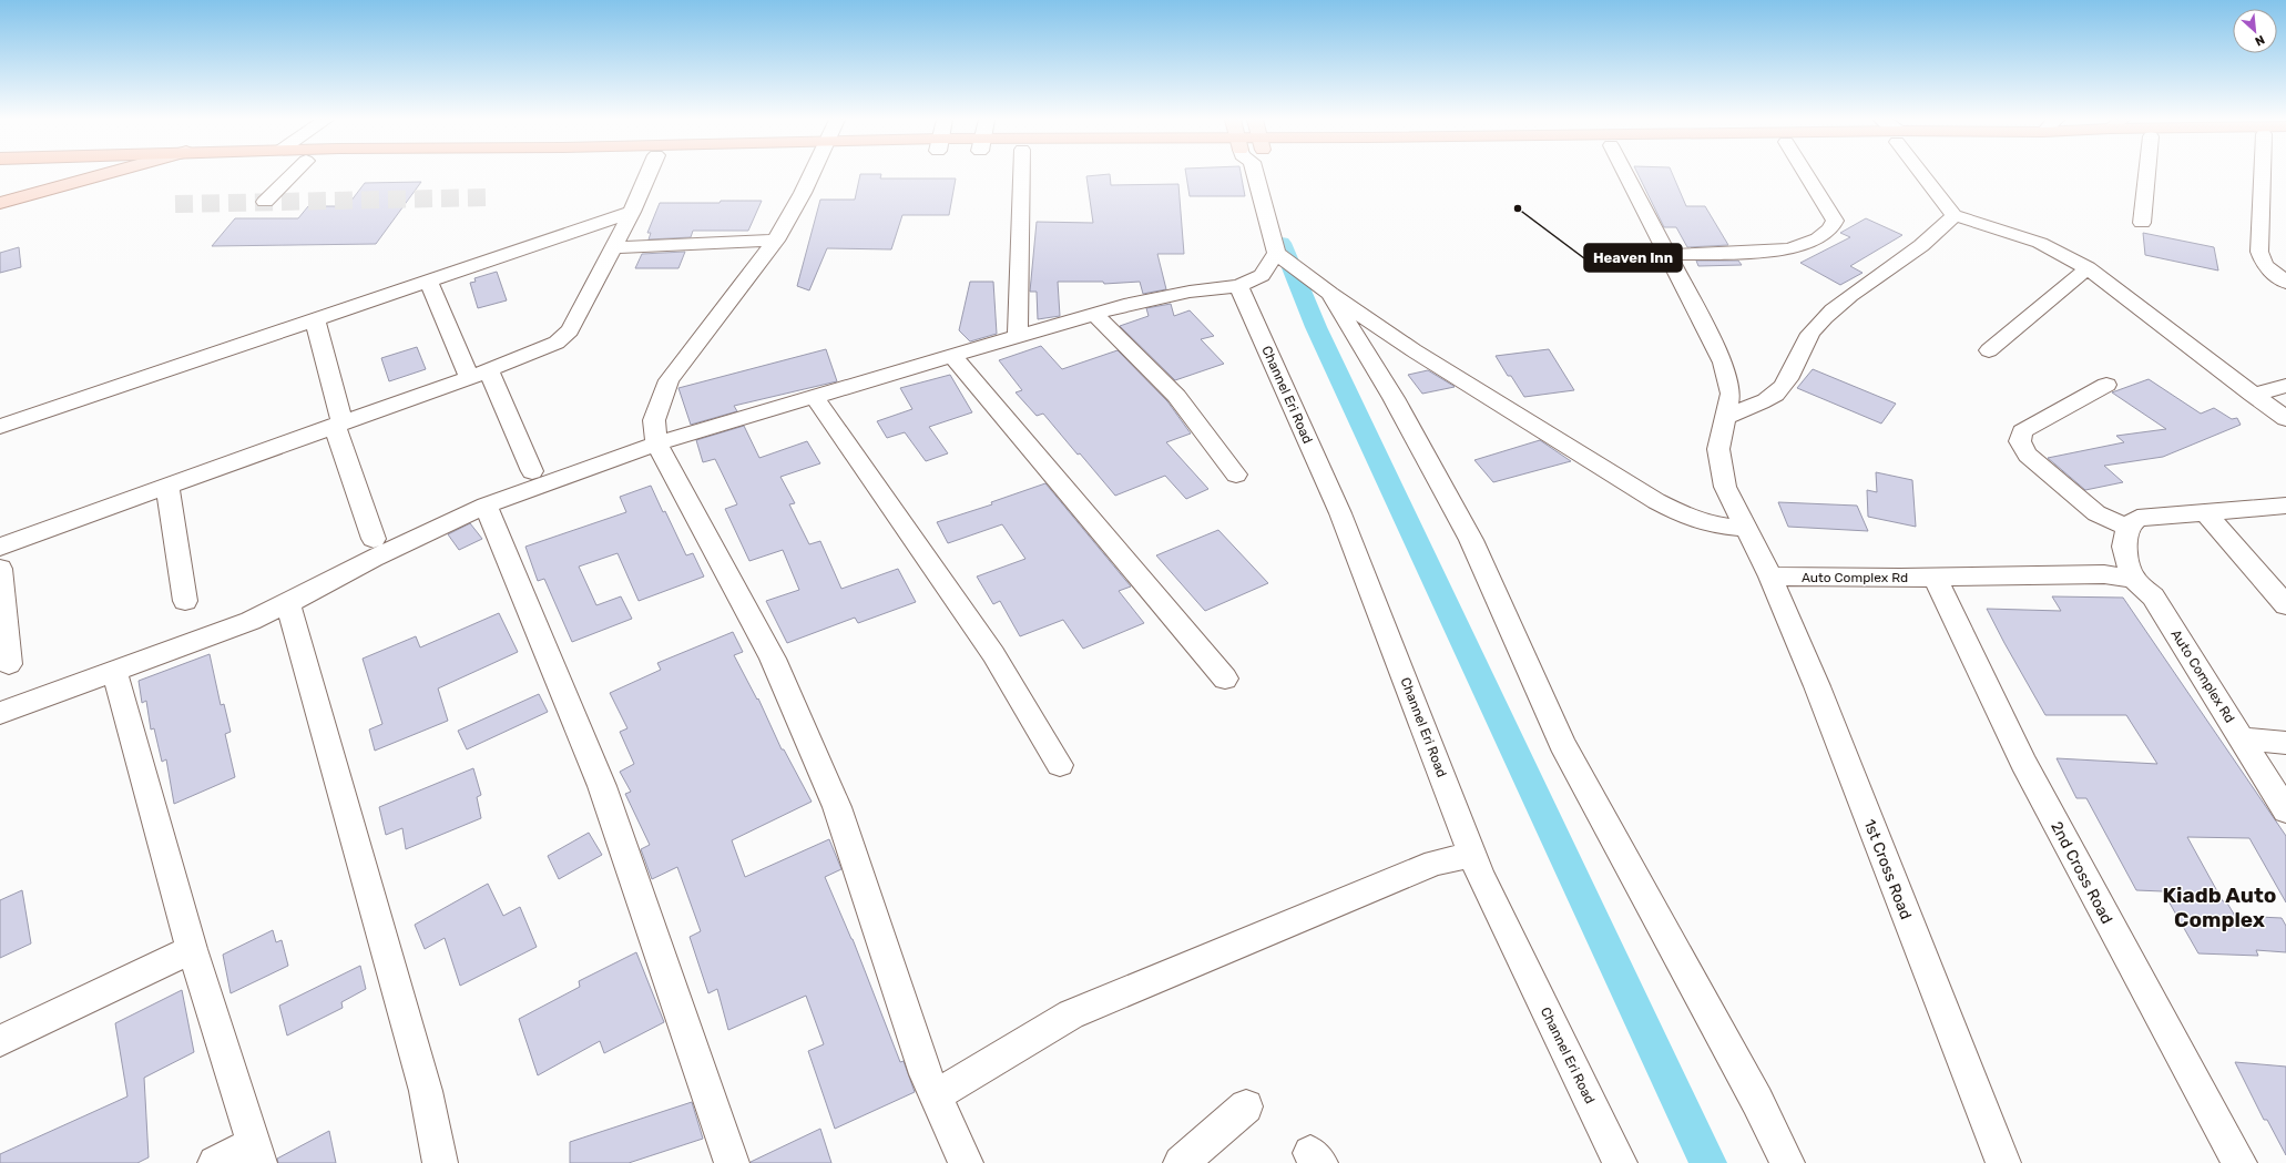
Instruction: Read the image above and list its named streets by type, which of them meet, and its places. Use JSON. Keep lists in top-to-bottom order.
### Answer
{
  "streets": {
    "street": [
      "Channel Eri Road",
      "Auto Complex Rd",
      "1st Cross Road",
      "2nd Cross Road"
    ]
  },
  "crossings": [
    ["Auto Complex Rd", "1st Cross Road"],
    ["Auto Complex Rd", "2nd Cross Road"]
  ],
  "districts": ["Kiadb Auto Complex"],
  "places": ["Heaven Inn"],
  "north": "bottom right"
}
